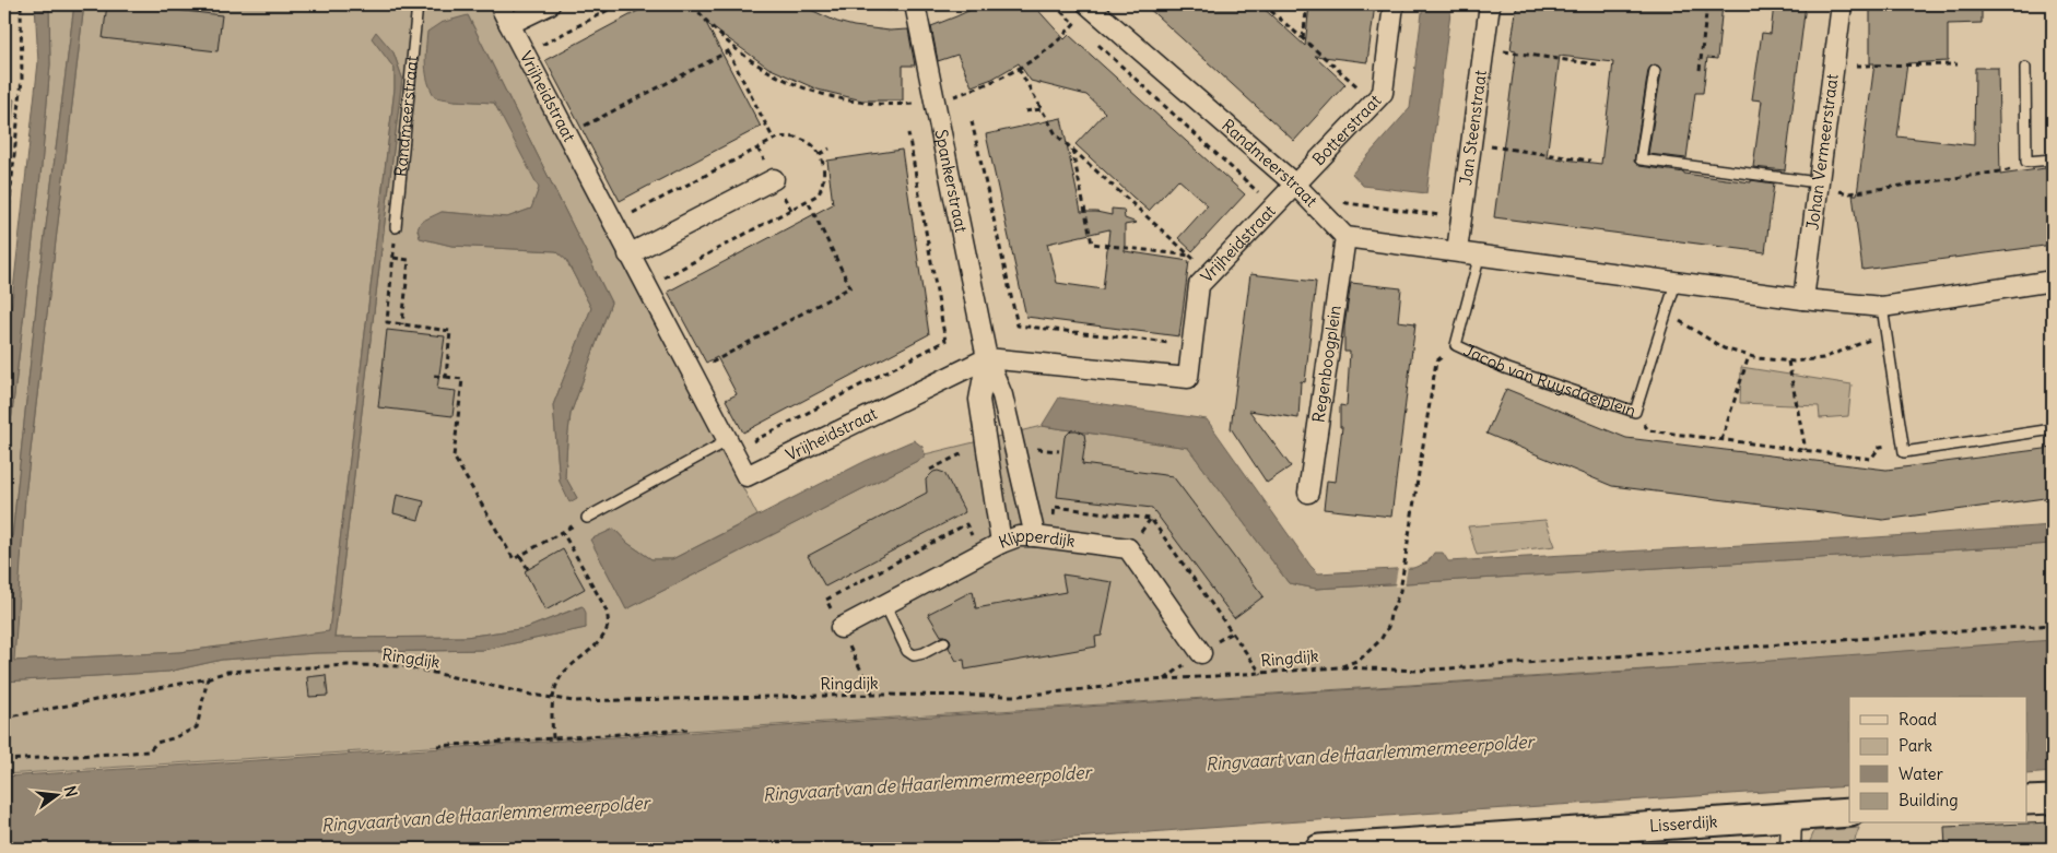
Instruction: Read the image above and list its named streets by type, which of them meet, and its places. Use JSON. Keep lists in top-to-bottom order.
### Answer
{
  "streets": {
    "street": [
      "Vrijheidstraat",
      "Randmeerstraat",
      "Jan Steenstraat",
      "Botterstraat",
      "Johan Vermeerstraat",
      "Spankerstraat",
      "Regenboogplein",
      "Klipperdijk",
      "Lisserdijk"
    ],
    "lane": ["Jacob van Ruysdaelplein"],
    "path": ["Ringdijk"]
  },
  "crossings": [
    ["Vrijheidstraat", "Randmeerstraat"],
    ["Vrijheidstraat", "Botterstraat"],
    ["Vrijheidstraat", "Spankerstraat"],
    ["Randmeerstraat", "Botterstraat"],
    ["Randmeerstraat", "Regenboogplein"],
    ["Spankerstraat", "Klipperdijk"],
    ["Jacob van Ruysdaelplein", "Ringdijk"]
  ],
  "water": ["Ringvaart van de Haarlemmermeerpolder"],
  "legend": [
    "Road",
    "Park",
    "Water",
    "Building"
  ],
  "north": "right"
}
